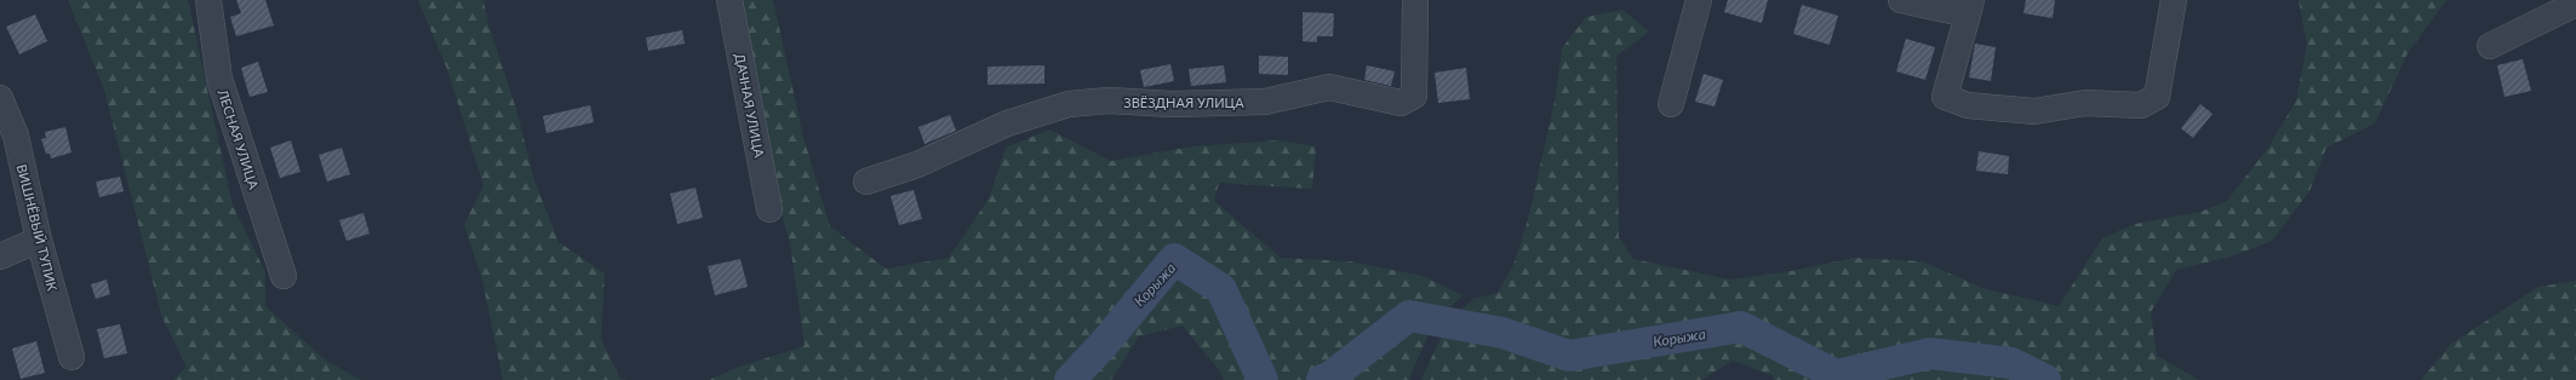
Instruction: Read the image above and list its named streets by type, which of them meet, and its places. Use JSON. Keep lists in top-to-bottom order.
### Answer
{
  "streets": {
    "street": [
      "ЗВЁЗДНАЯ УЛИЦА",
      "ДАЧНАЯ УЛИЦА",
      "ЛЕСНАЯ УЛИЦА",
      "ВИШНЁВЫЙ ТУПИК"
    ]
  },
  "water": ["Корыжа"]
}
